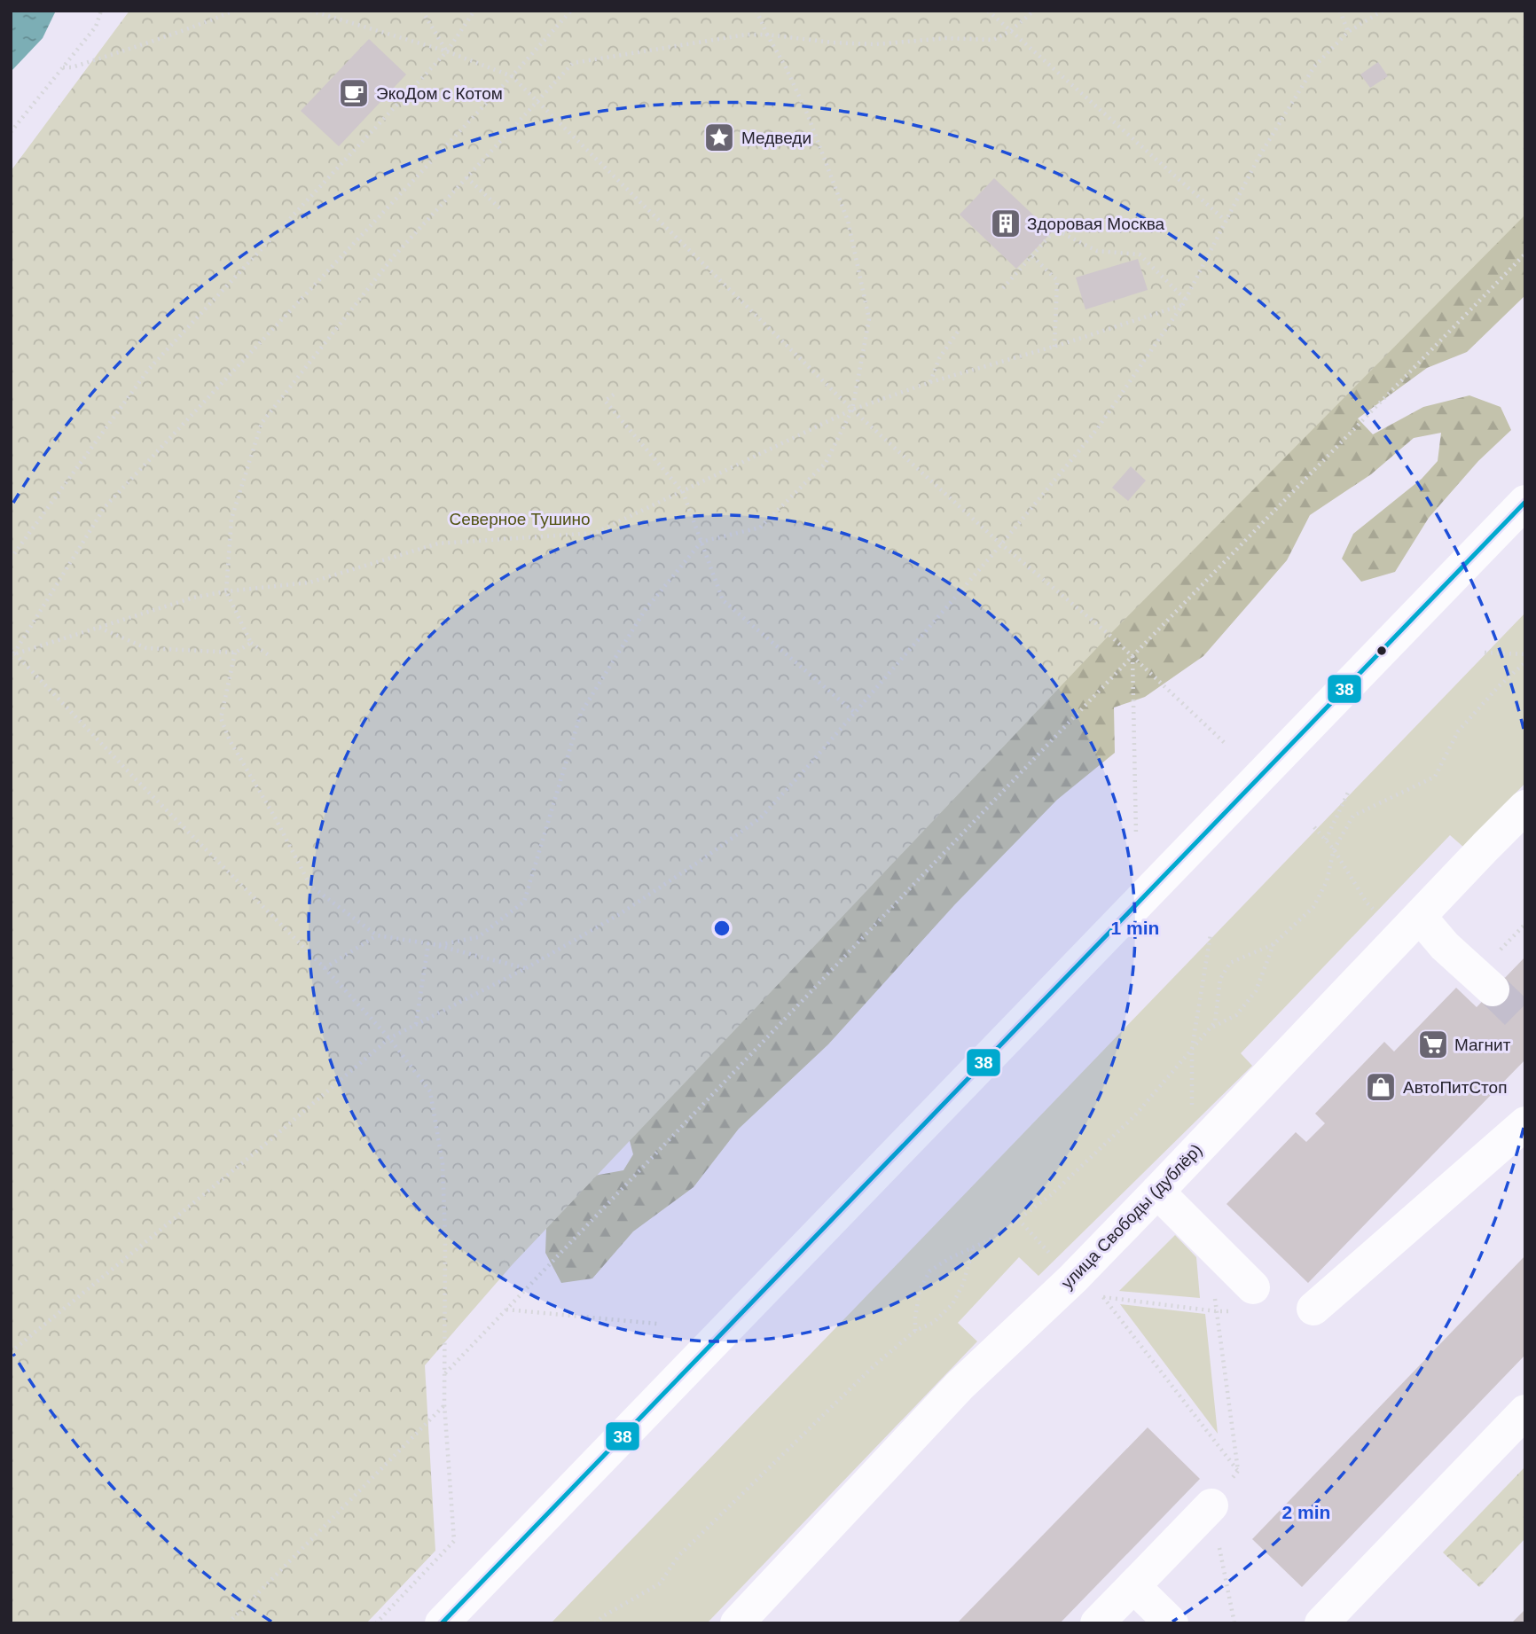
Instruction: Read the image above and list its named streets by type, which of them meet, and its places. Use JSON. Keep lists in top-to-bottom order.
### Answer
{
  "streets": {
    "main road": ["улица Свободы (дублёр)"]
  },
  "parks": ["Северное Тушино"],
  "places": {
    "cafe": ["ЭкоДом с Котом"],
    "place": ["Медведи"],
    "building": ["Здоровая Москва"],
    "supermarket": ["Магнит"],
    "shop": ["АвтоПитСтоп"]
  },
  "lines": ["transit line 38"],
  "rings": ["1 min", "2 min"]
}
